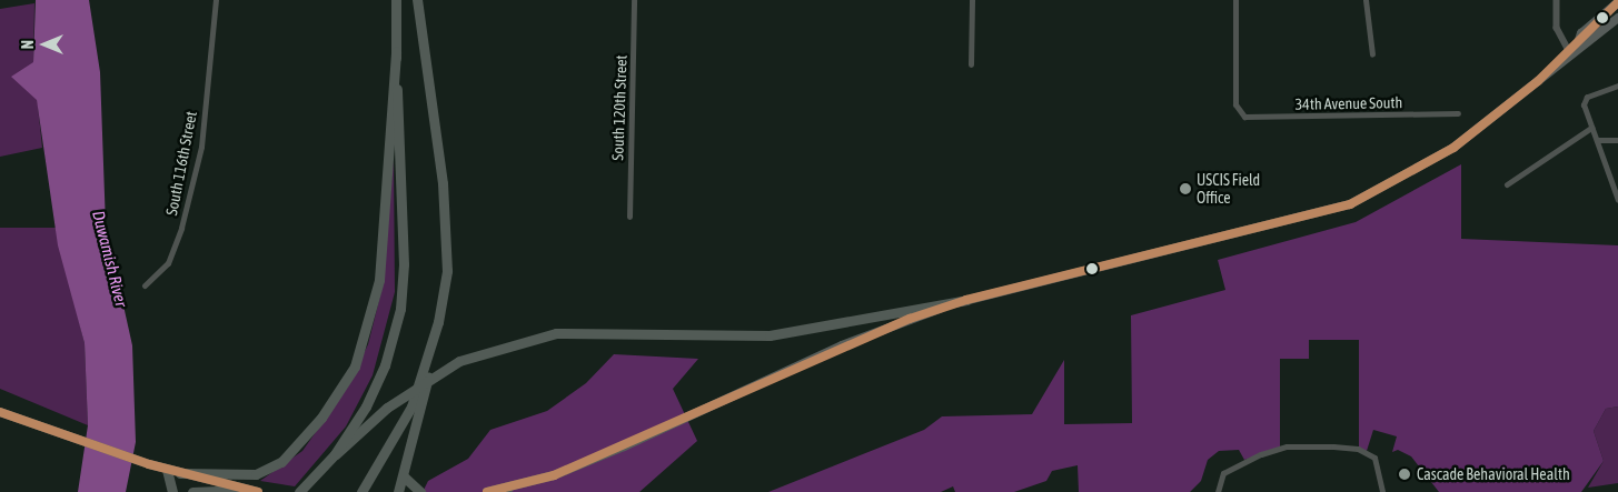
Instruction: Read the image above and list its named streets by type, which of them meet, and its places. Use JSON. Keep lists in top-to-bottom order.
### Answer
{
  "streets": {
    "street": ["34th Avenue South", "South 120th Street", "South 116th Street"]
  },
  "water": ["Duwamish River"],
  "places": ["USCIS Field Office", "Cascade Behavioral Health"],
  "north": "left"
}
